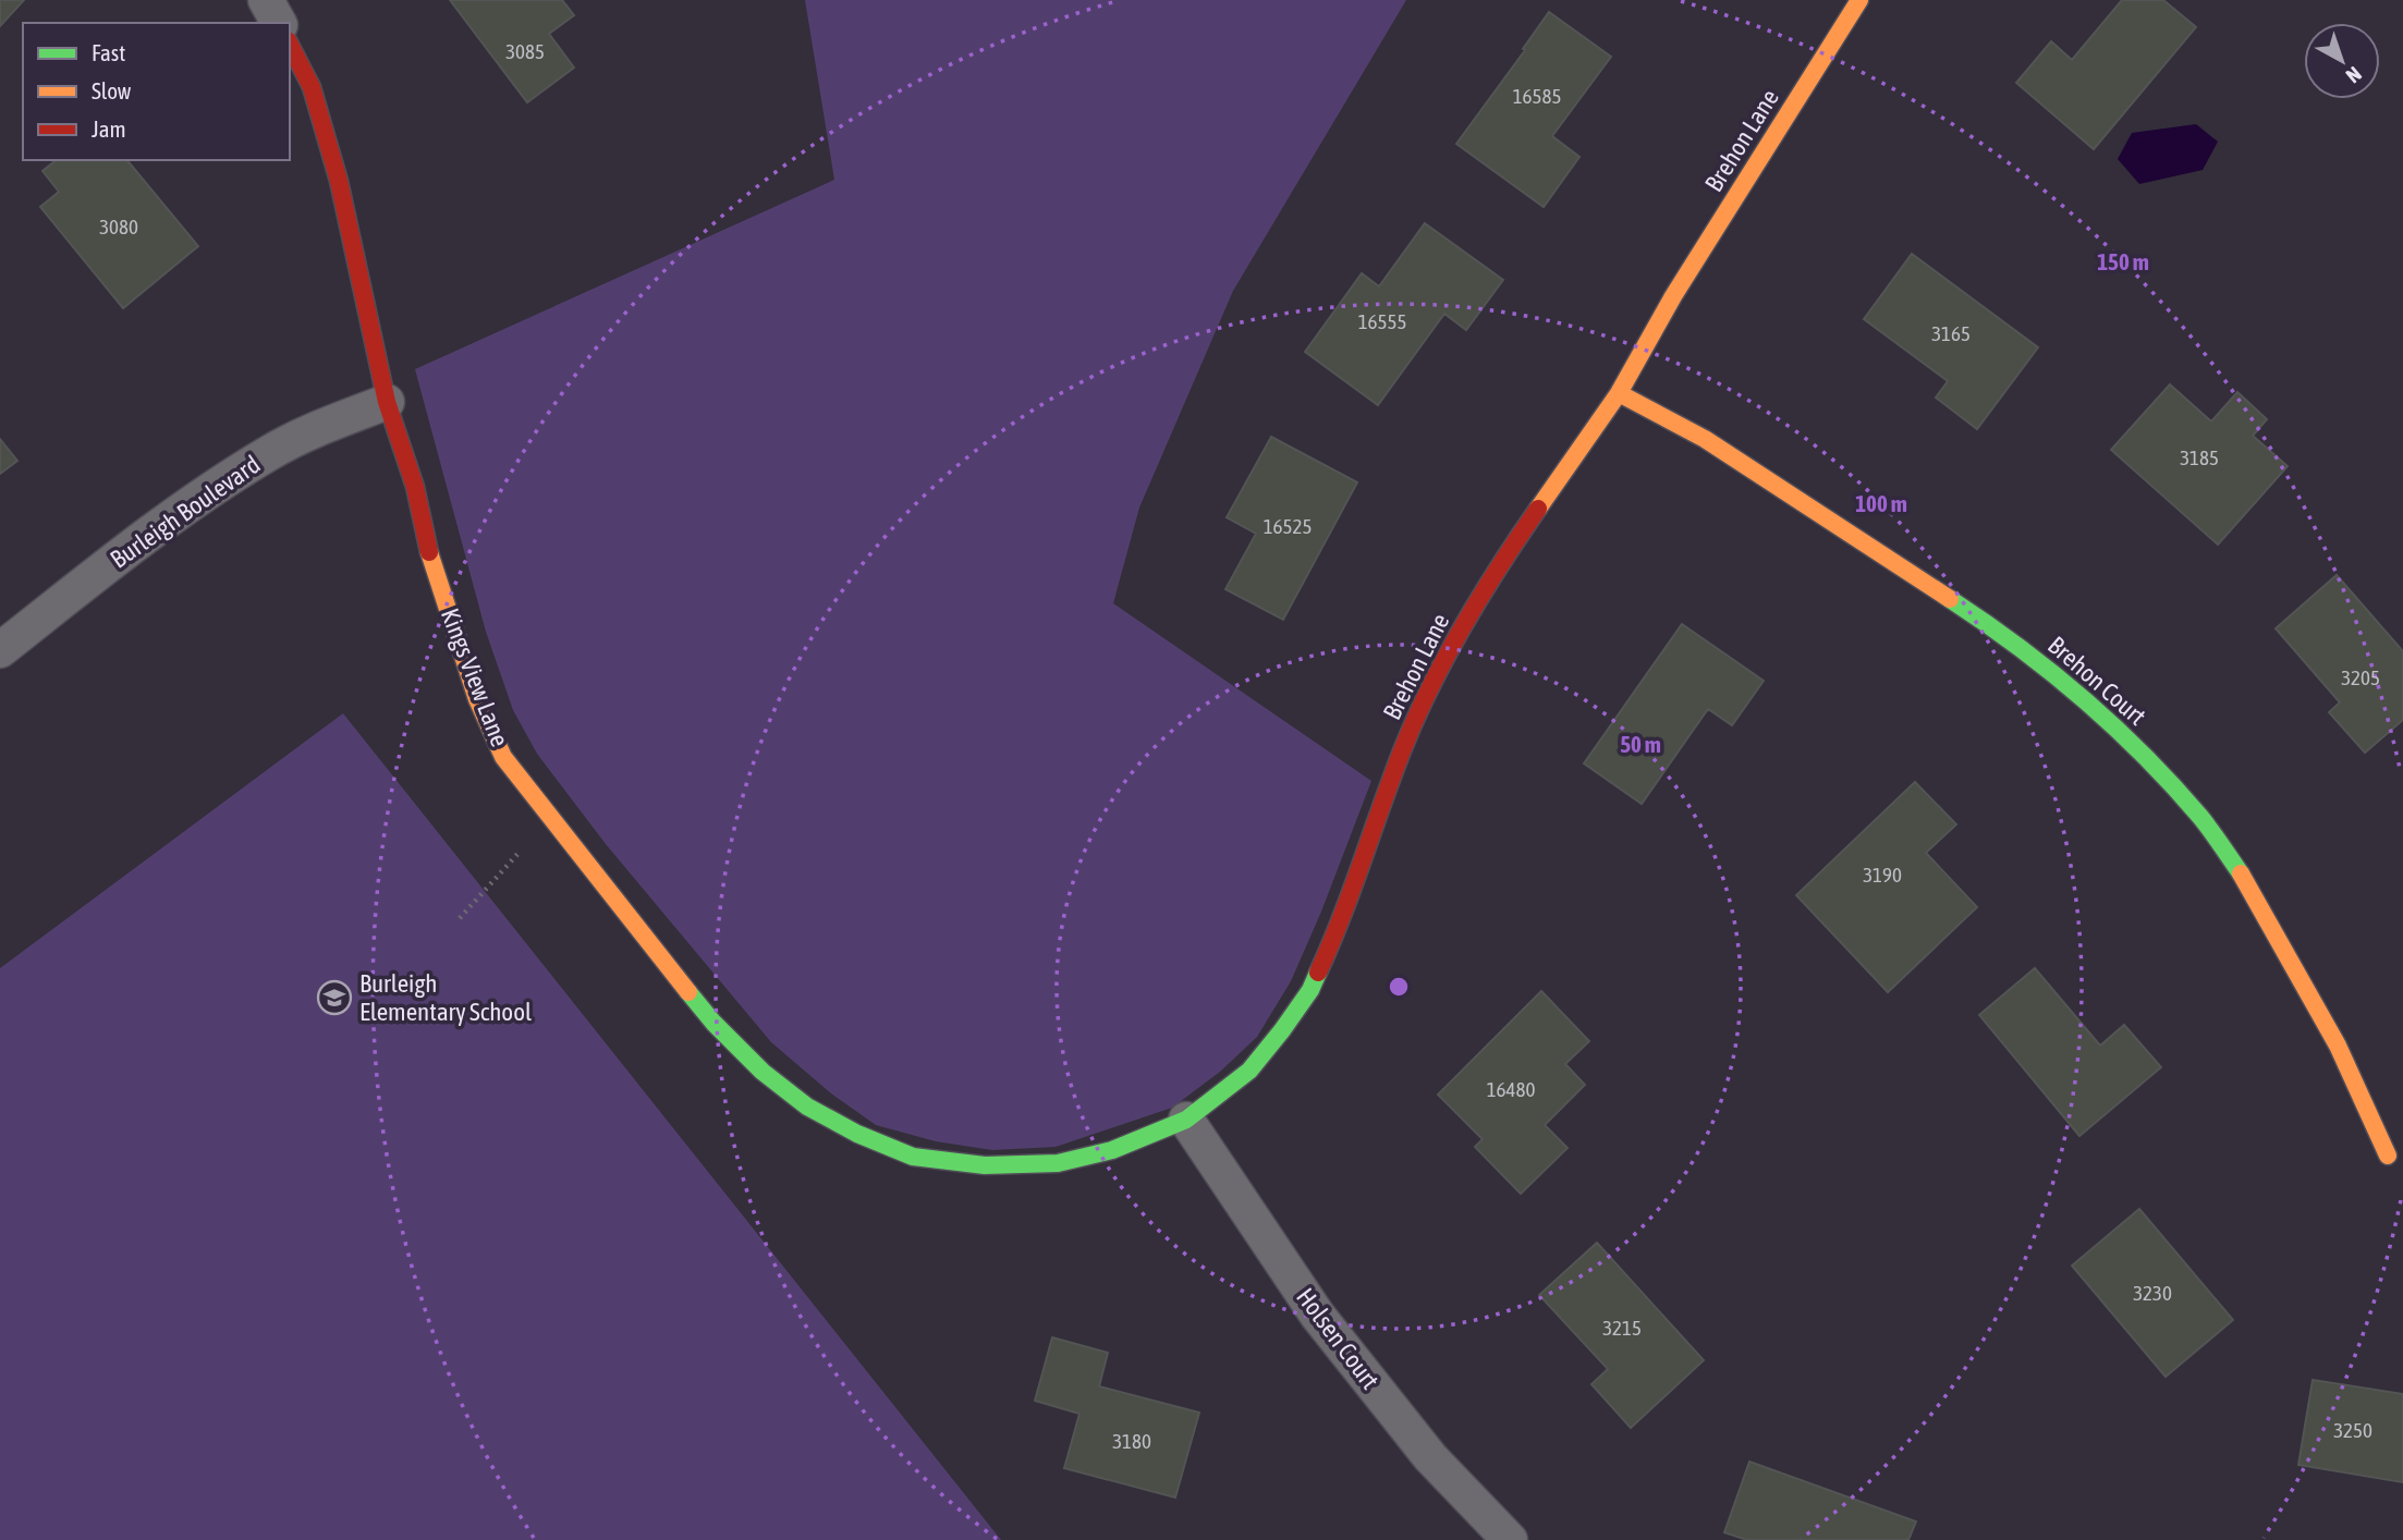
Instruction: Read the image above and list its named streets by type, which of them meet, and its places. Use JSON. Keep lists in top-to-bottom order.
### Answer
{
  "streets": {
    "street": [
      "Brehon Lane",
      "Burleigh Boulevard",
      "Kings View Lane",
      "Brehon Court",
      "Holsen Court"
    ]
  },
  "crossings": [
    ["Brehon Lane", "Kings View Lane"],
    ["Brehon Lane", "Brehon Court"],
    ["Brehon Lane", "Holsen Court"],
    ["Burleigh Boulevard", "Kings View Lane"]
  ],
  "places": {
    "school or university": ["Burleigh Elementary School"]
  },
  "house_numbers": [
    "3085",
    "16585",
    "3080",
    "16555",
    "3165",
    "3185",
    "16525",
    "3205",
    "3190",
    "16480",
    "3230",
    "3215",
    "3250",
    "3180"
  ],
  "legend": ["Fast", "Slow", "Jam"],
  "north": "bottom right",
  "rings": ["150 m", "100 m", "50 m"]
}
